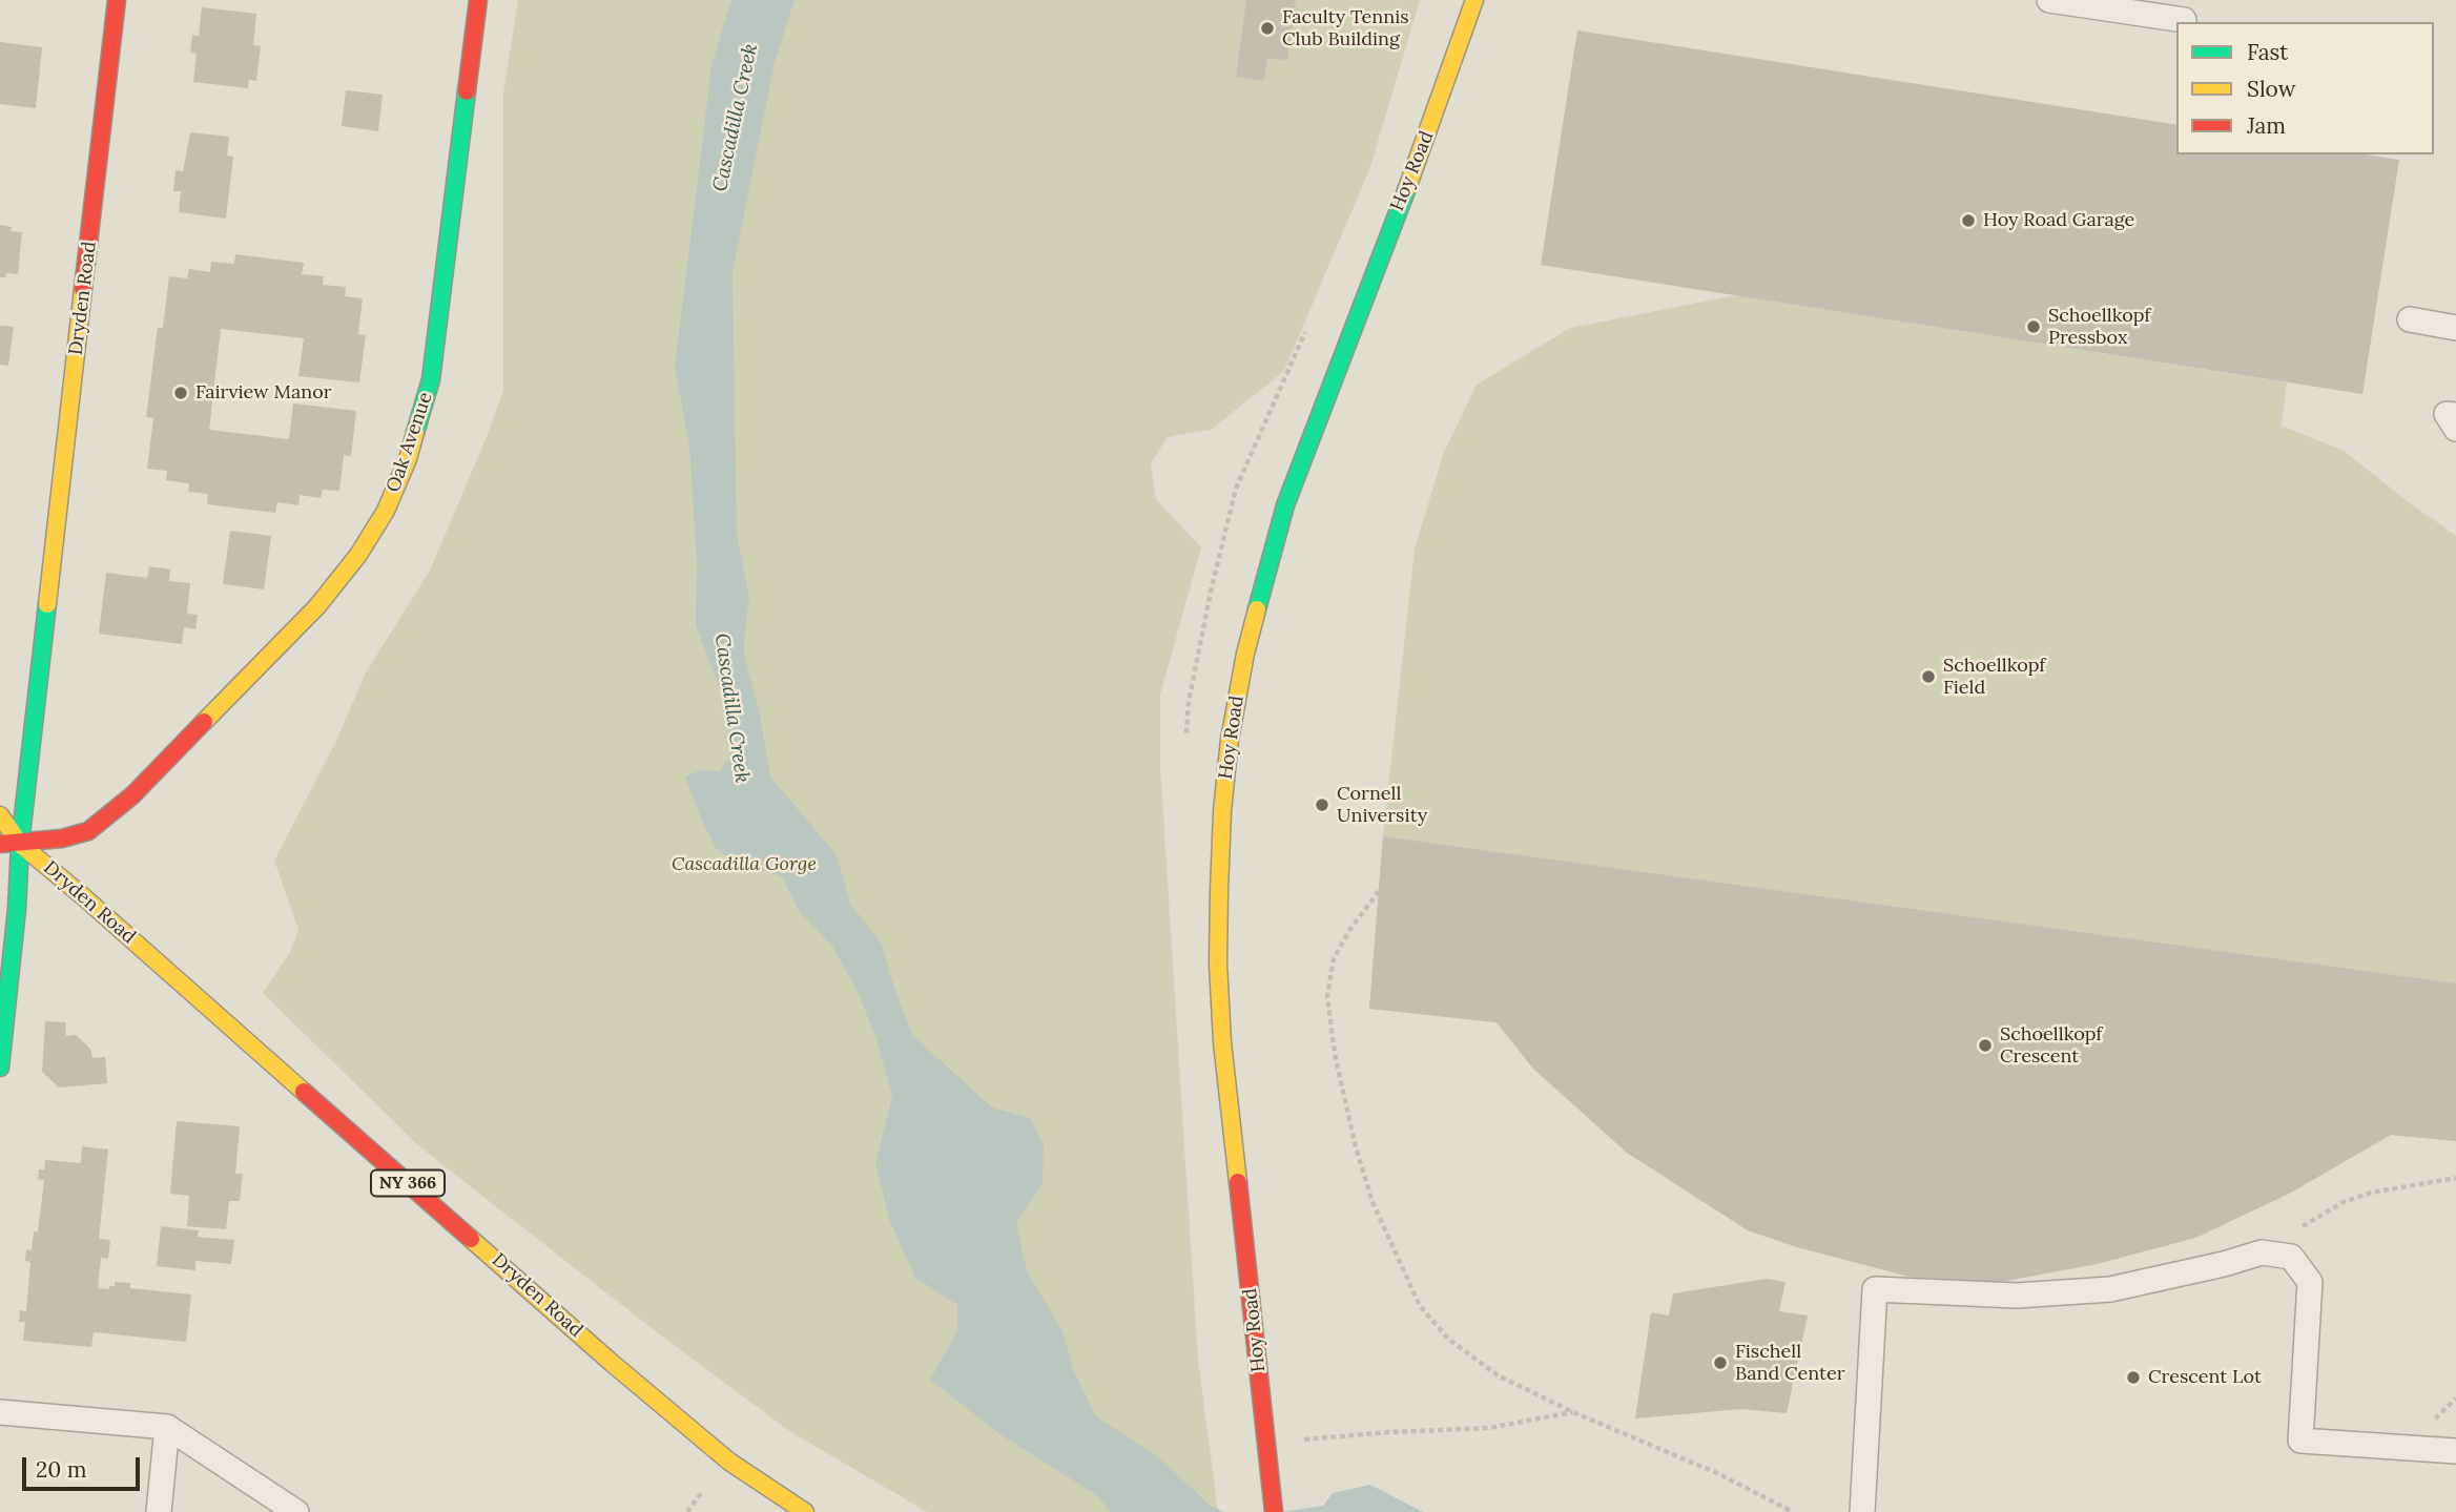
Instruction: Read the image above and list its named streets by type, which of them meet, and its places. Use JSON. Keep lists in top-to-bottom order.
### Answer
{
  "streets": {
    "street": [
      "Hoy Road",
      "Dryden Road",
      "Oak Avenue",
      "NY 366"
    ]
  },
  "crossings": [
    ["Dryden Road", "Oak Avenue"],
    ["Dryden Road", "NY 366"],
    ["Oak Avenue", "NY 366"]
  ],
  "water": ["Cascadilla Creek"],
  "parks": ["Cascadilla Gorge"],
  "places": [
    "Faculty Tennis Club Building",
    "Hoy Road Garage",
    "Schoellkopf Pressbox",
    "Fairview Manor",
    "Schoellkopf Field",
    "Cornell University",
    "Schoellkopf Crescent",
    "Fischell Band Center",
    "Crescent Lot"
  ],
  "legend": ["Fast", "Slow", "Jam"],
  "scale_bar": "20 m"
}
